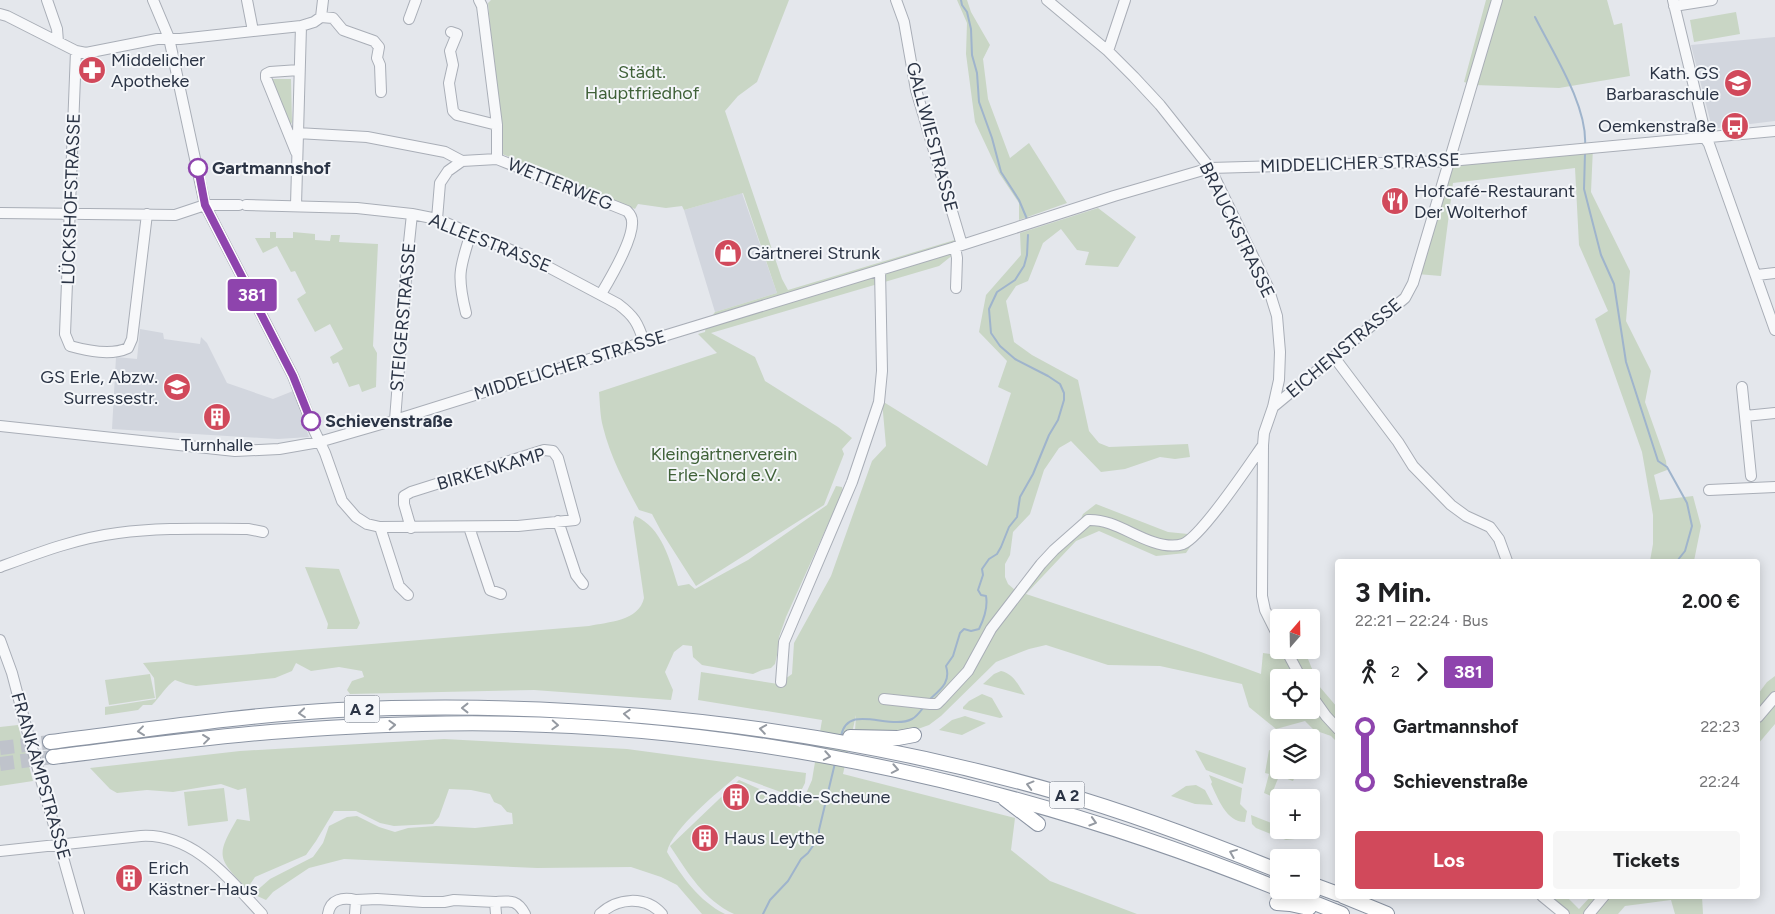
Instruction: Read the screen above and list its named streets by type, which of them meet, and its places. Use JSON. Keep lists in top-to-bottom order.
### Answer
{
  "streets": {
    "highway": ["A 2"],
    "street": [
      "GALLWIESTRASSE",
      "MIDDELICHER STRASSE",
      "WETTERWEG",
      "LÜCKSHOFSTRASSE",
      "BRAUCKSTRASSE",
      "ALLEESTRASSE",
      "STEIGERSTRASSE",
      "EICHENSTRASSE",
      "BIRKENKAMP",
      "FRANKAMPSTRASSE"
    ]
  },
  "crossings": [
    ["GALLWIESTRASSE", "MIDDELICHER STRASSE"],
    ["MIDDELICHER STRASSE", "BRAUCKSTRASSE"],
    ["MIDDELICHER STRASSE", "ALLEESTRASSE"],
    ["MIDDELICHER STRASSE", "STEIGERSTRASSE"],
    ["MIDDELICHER STRASSE", "EICHENSTRASSE"],
    ["MIDDELICHER STRASSE", "BIRKENKAMP"],
    ["WETTERWEG", "ALLEESTRASSE"],
    ["BRAUCKSTRASSE", "EICHENSTRASSE"],
    ["ALLEESTRASSE", "STEIGERSTRASSE"]
  ],
  "parks": ["Städt. Hauptfriedhof", "Kleingärtnerverein Erle-Nord e.V."],
  "places": {
    "pharmacy": ["Middelicher Apotheke"],
    "school or university": ["Kath. GS Barbaraschule", "GS Erle, Abzw. Surressestr."],
    "bus stop": ["Oemkenstraße"],
    "other": ["Gartmannshof", "Schievenstraße"],
    "restaurant": ["Hofcafé-Restaurant Der Wolterhof"],
    "shop": ["Gärtnerei Strunk"],
    "building": [
      "Turnhalle",
      "Caddie-Scheune",
      "Haus Leythe",
      "Erich Kästner-Haus"
    ]
  },
  "lines": ["bus line 381"],
  "north": "top",
  "page": {
    "on_map": "381",
    "heading": ["3 Min.", "22:21 – 22:24 · Bus", "2.00 €"],
    "map_buttons": ["+", "−"],
    "legs": ["2", "381"],
    "list": [
      {
        "name": "Gartmannshof",
        "value": "22:23"
      },
      {
        "name": "Schievenstraße",
        "value": "22:24"
      }
    ],
    "buttons": ["Los", "Tickets"]
  }
}
